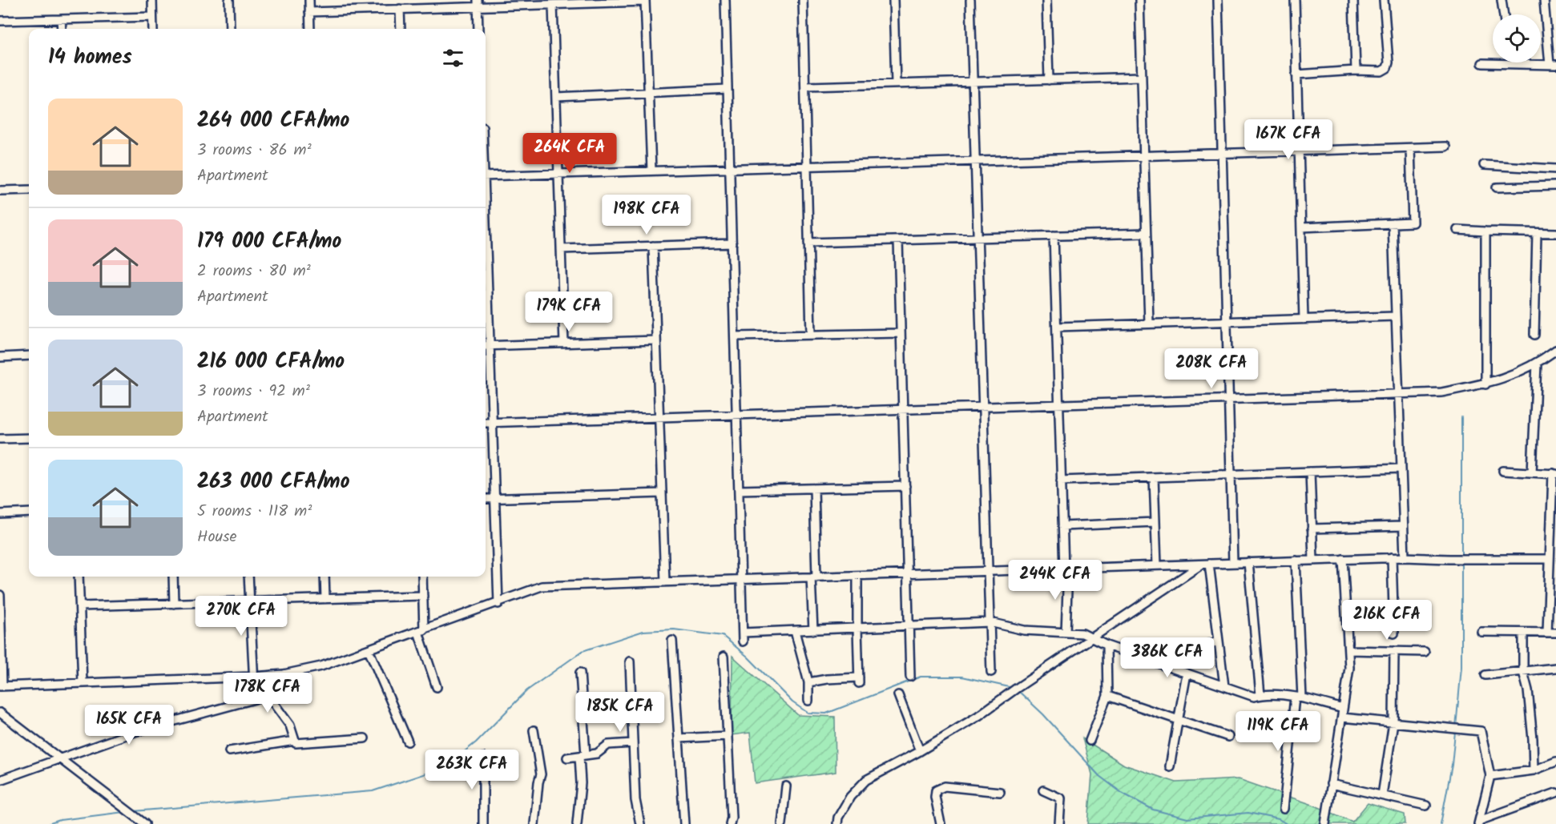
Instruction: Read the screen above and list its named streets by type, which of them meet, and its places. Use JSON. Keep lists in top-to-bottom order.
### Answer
{
  "page": {
    "heading": "14 homes",
    "list": [
      {
        "name": "264 000 CFA/mo",
        "note": "3 rooms · 86 m² · Apartment"
      },
      {
        "name": "179 000 CFA/mo",
        "note": "2 rooms · 80 m² · Apartment"
      },
      {
        "name": "216 000 CFA/mo",
        "note": "3 rooms · 92 m² · Apartment"
      },
      {
        "name": "263 000 CFA/mo",
        "note": "5 rooms · 118 m² · House"
      }
    ],
    "price": [
      "167K CFA",
      "264K CFA",
      "198K CFA",
      "179K CFA",
      "208K CFA",
      "244K CFA",
      "270K CFA",
      "216K CFA",
      "386K CFA",
      "178K CFA",
      "185K CFA",
      "165K CFA",
      "119K CFA",
      "263K CFA"
    ]
  }
}
